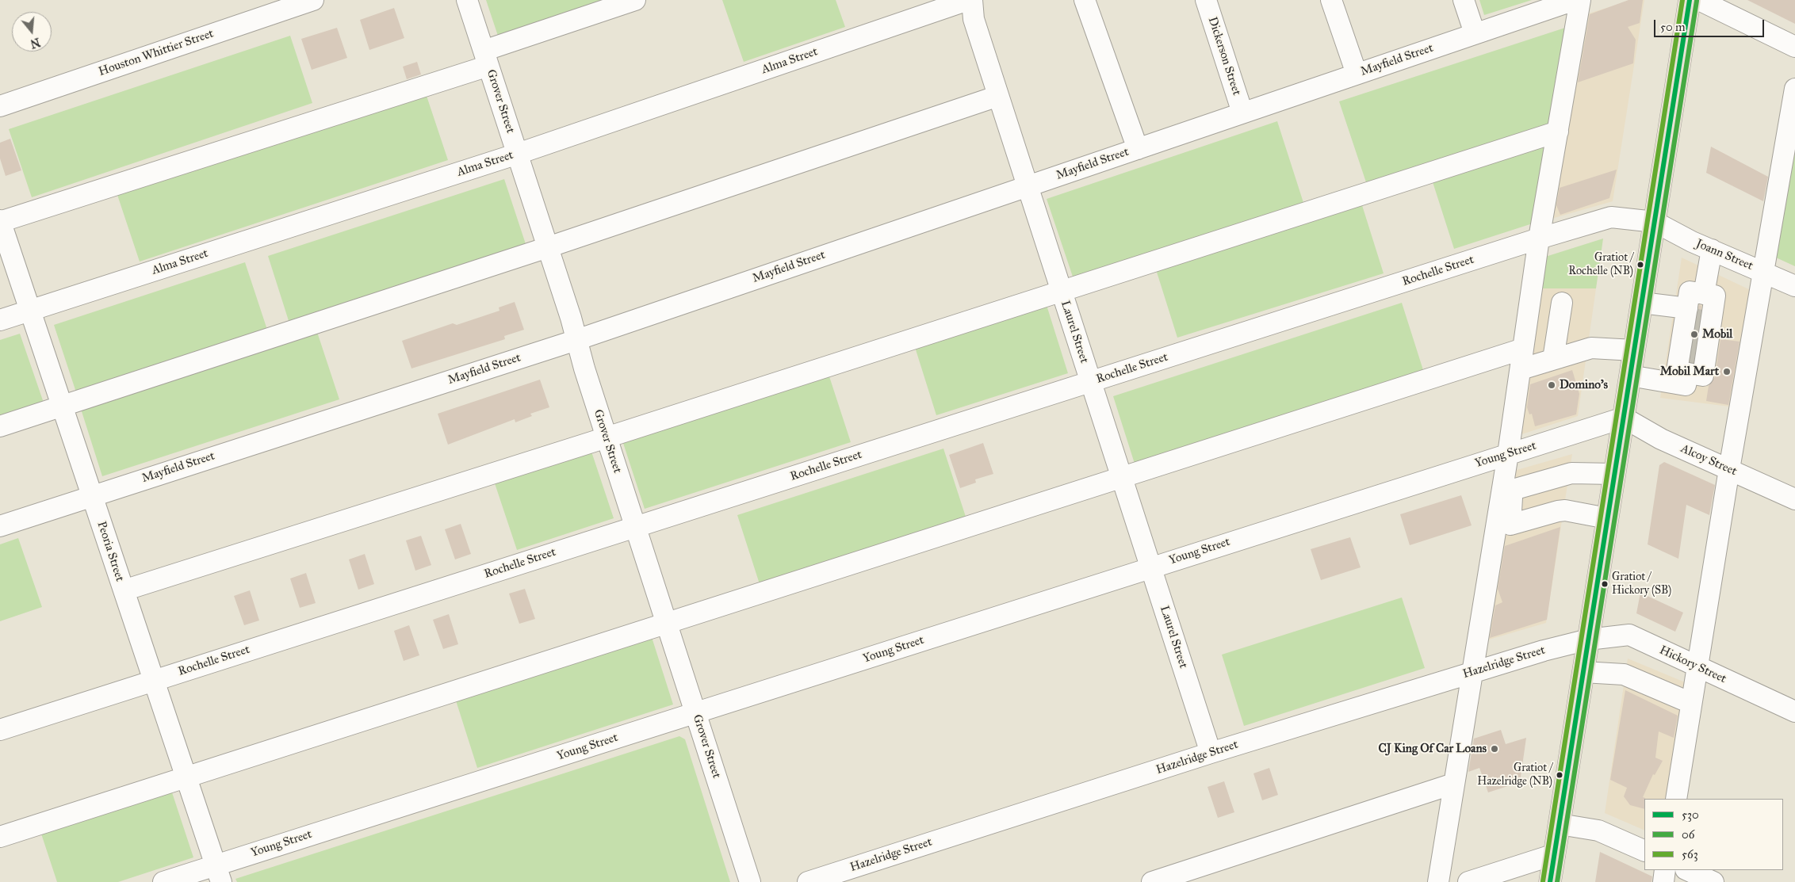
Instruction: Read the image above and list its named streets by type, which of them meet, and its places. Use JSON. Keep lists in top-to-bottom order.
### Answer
{
  "streets": {
    "street": [
      "Houston Whittier Street",
      "Dickerson Street",
      "Mayfield Street",
      "Alma Street",
      "Grover Street",
      "Joann Street",
      "Rochelle Street",
      "Laurel Street",
      "Young Street",
      "Alcoy Street",
      "Peoria Street",
      "Hazelridge Street",
      "Hickory Street"
    ]
  },
  "crossings": [
    ["Dickerson Street", "Mayfield Street"],
    ["Mayfield Street", "Grover Street"],
    ["Mayfield Street", "Laurel Street"],
    ["Mayfield Street", "Peoria Street"],
    ["Alma Street", "Grover Street"],
    ["Alma Street", "Peoria Street"],
    ["Grover Street", "Rochelle Street"],
    ["Grover Street", "Young Street"],
    ["Joann Street", "Rochelle Street"],
    ["Rochelle Street", "Laurel Street"],
    ["Rochelle Street", "Peoria Street"],
    ["Laurel Street", "Young Street"],
    ["Laurel Street", "Hazelridge Street"],
    ["Young Street", "Alcoy Street"],
    ["Young Street", "Peoria Street"],
    ["Hazelridge Street", "Hickory Street"]
  ],
  "places": [
    "Gratiot / Rochelle (NB)",
    "Mobil",
    "Mobil Mart",
    "Domino's",
    "Gratiot / Hickory (SB)",
    "CJ King Of Car Loans",
    "Gratiot / Hazelridge (NB)"
  ],
  "lines": ["transit line 530", "transit line 563", "transit line 06"],
  "legend": ["530", "06", "563"],
  "scale_bar": "50 m",
  "north": "bottom"
}
